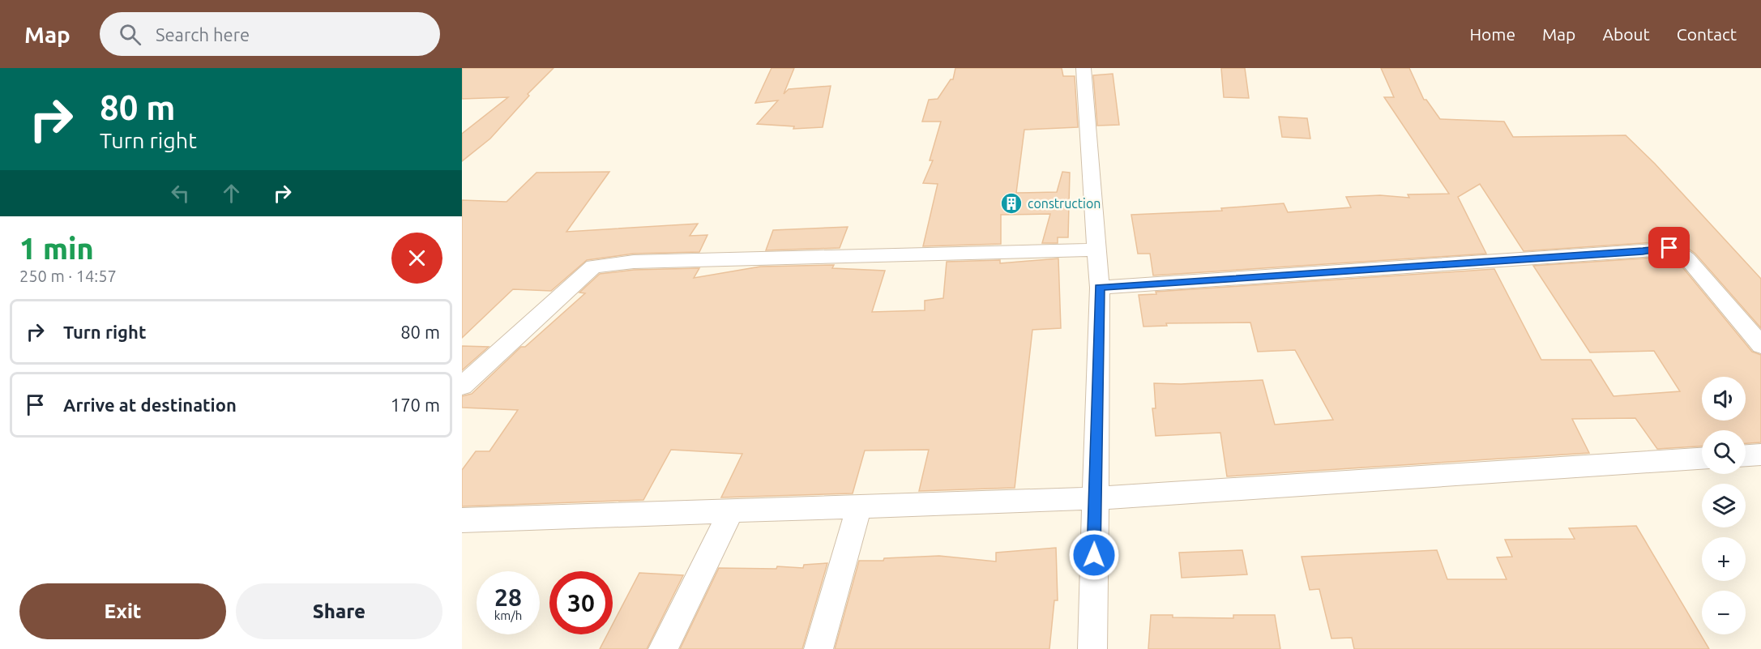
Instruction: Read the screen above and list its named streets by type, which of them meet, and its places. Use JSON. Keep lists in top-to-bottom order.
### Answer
{
  "places": {
    "building": ["construction"]
  },
  "page": {
    "header": "Map",
    "search": "Search here",
    "nav": [
      "Home",
      "Map",
      "About",
      "Contact"
    ],
    "turn": ["80 m", "Turn right"],
    "heading": ["1 min", "250 m · 14:57"],
    "list": [
      {
        "name": "Turn right",
        "value": "80 m"
      },
      {
        "name": "Arrive at destination",
        "value": "170 m"
      }
    ],
    "map_buttons": ["+", "−"],
    "speed": "28 km/h",
    "limit": "30",
    "buttons": ["Exit", "Share"]
  }
}
